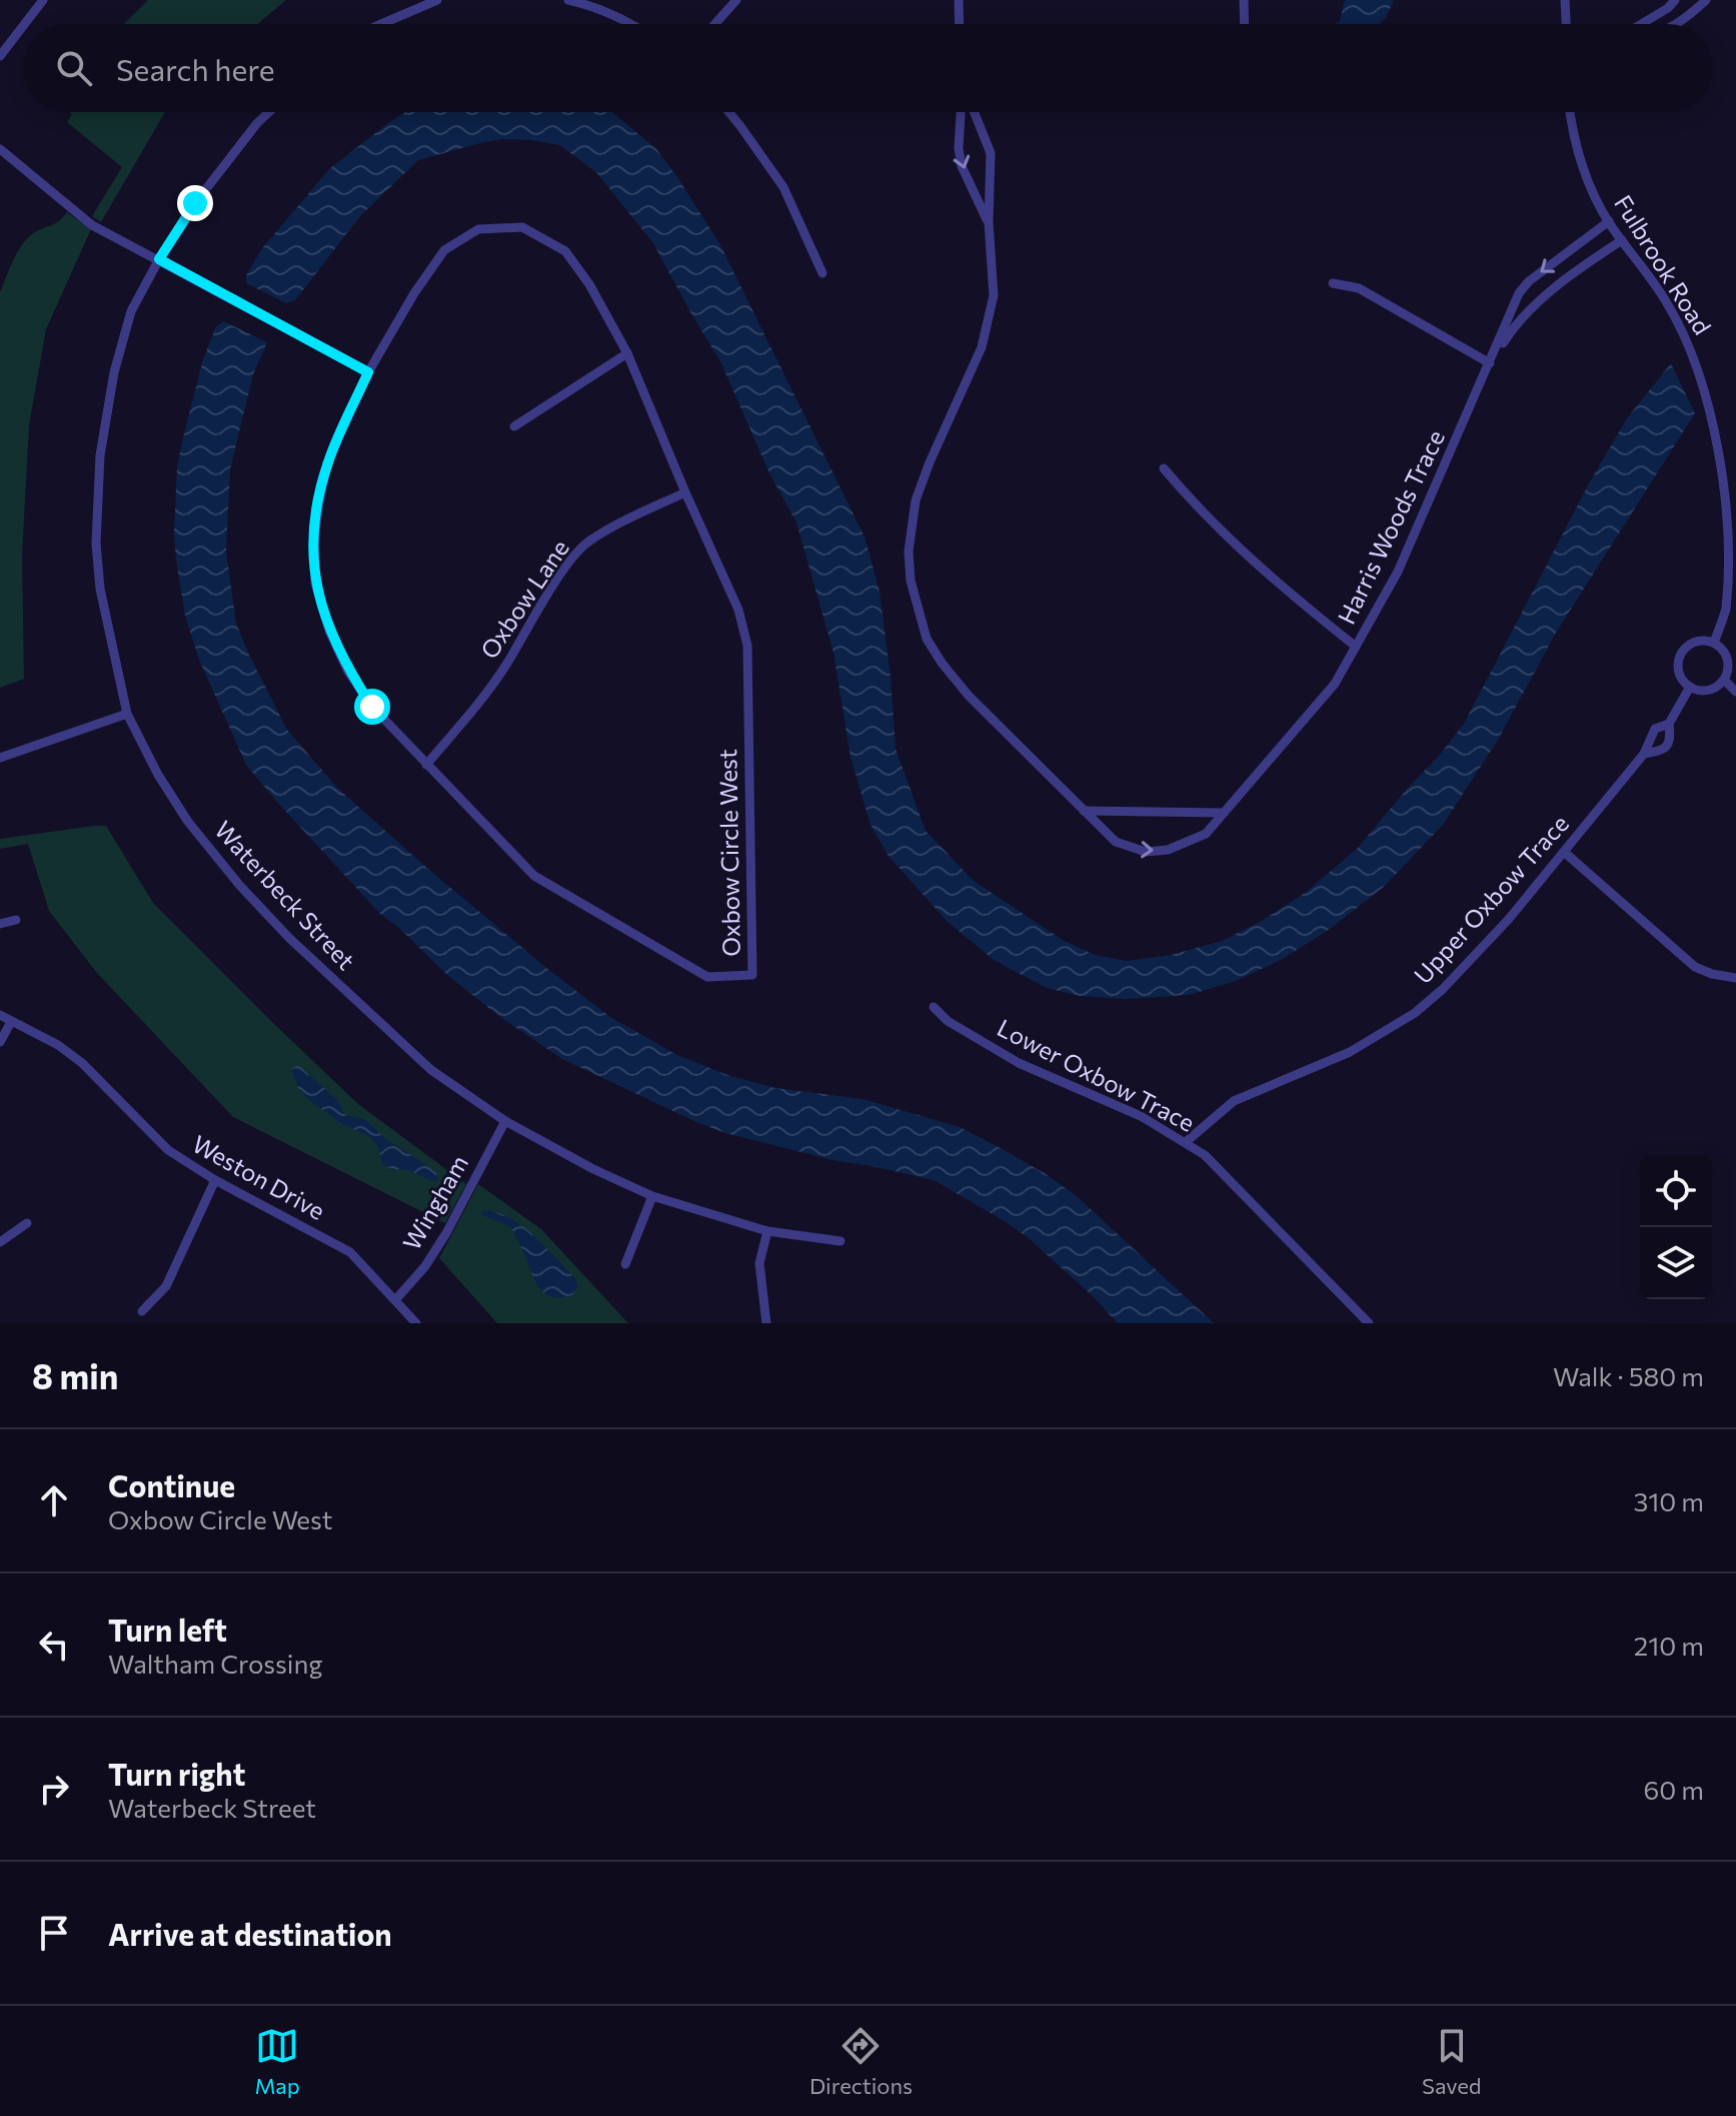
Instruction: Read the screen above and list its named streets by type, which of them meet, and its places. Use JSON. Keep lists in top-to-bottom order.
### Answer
{
  "streets": {
    "street": [
      "Fulbrook Road",
      "Harris Woods Trace",
      "Oxbow Lane",
      "Oxbow Circle West",
      "Waterbeck Street",
      "Upper Oxbow Trace",
      "Lower Oxbow Trace",
      "Weston Drive",
      "Wingham"
    ]
  },
  "crossings": [
    ["Fulbrook Road", "Harris Woods Trace"],
    ["Fulbrook Road", "Upper Oxbow Trace"],
    ["Oxbow Lane", "Oxbow Circle West"],
    ["Waterbeck Street", "Wingham"],
    ["Upper Oxbow Trace", "Lower Oxbow Trace"],
    ["Weston Drive", "Wingham"]
  ],
  "page": {
    "search": "Search here",
    "heading": ["8 min", "Walk · 580 m"],
    "list": [
      ["Continue", "Oxbow Circle West", "310 m"],
      ["Turn left", "Waltham Crossing", "210 m"],
      ["Turn right", "Waterbeck Street", "60 m"],
      "Arrive at destination"
    ],
    "nav": ["Map", "Directions", "Saved"]
  }
}
